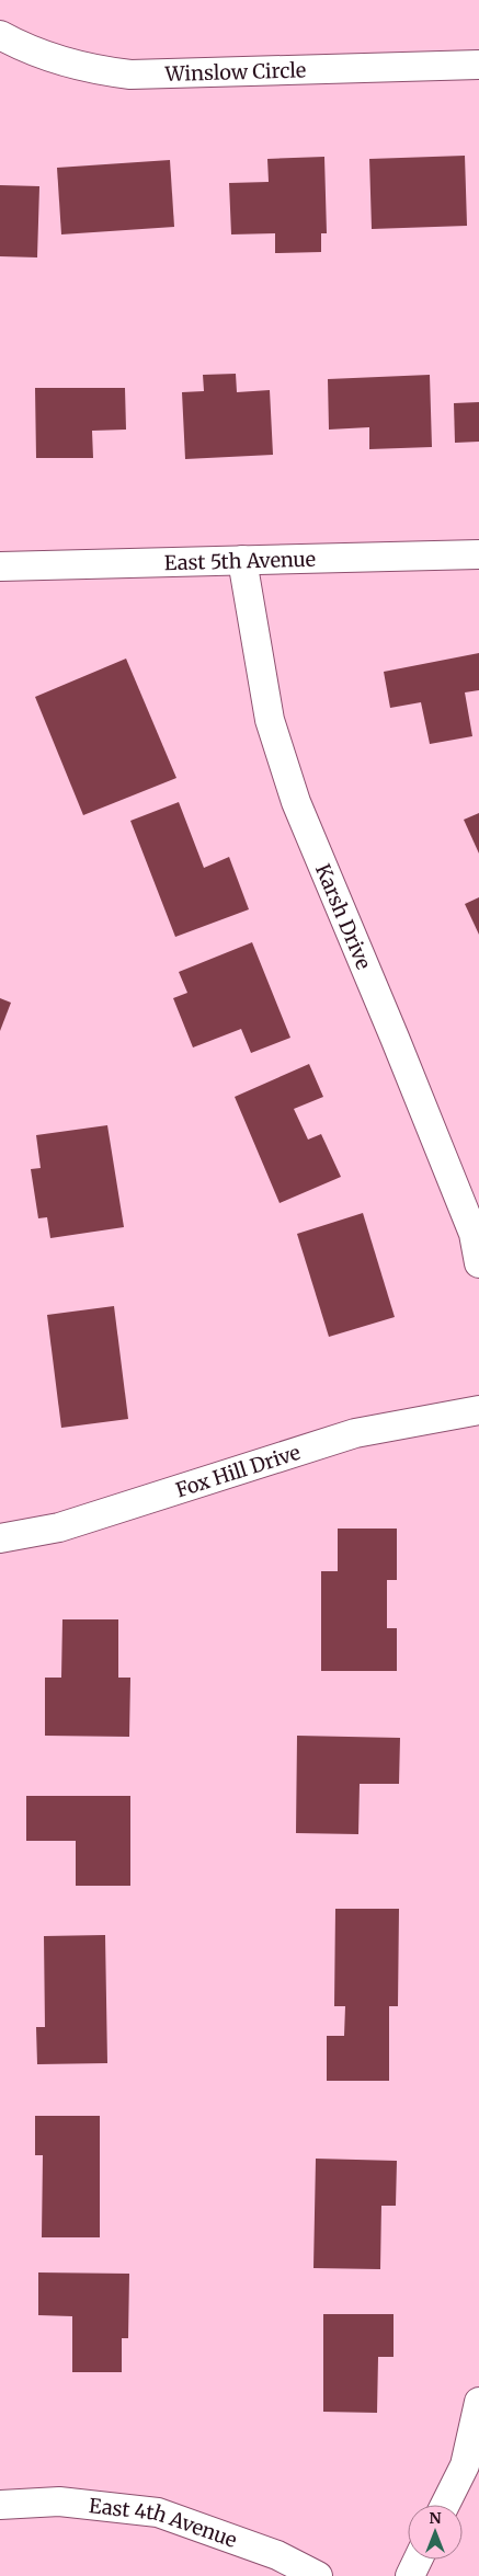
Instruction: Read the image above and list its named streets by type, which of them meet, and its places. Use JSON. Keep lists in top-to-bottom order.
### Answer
{
  "streets": {
    "street": [
      "Winslow Circle",
      "East 5th Avenue",
      "Karsh Drive",
      "Fox Hill Drive",
      "East 4th Avenue"
    ]
  },
  "crossings": [
    ["East 5th Avenue", "Karsh Drive"]
  ],
  "north": "top"
}
